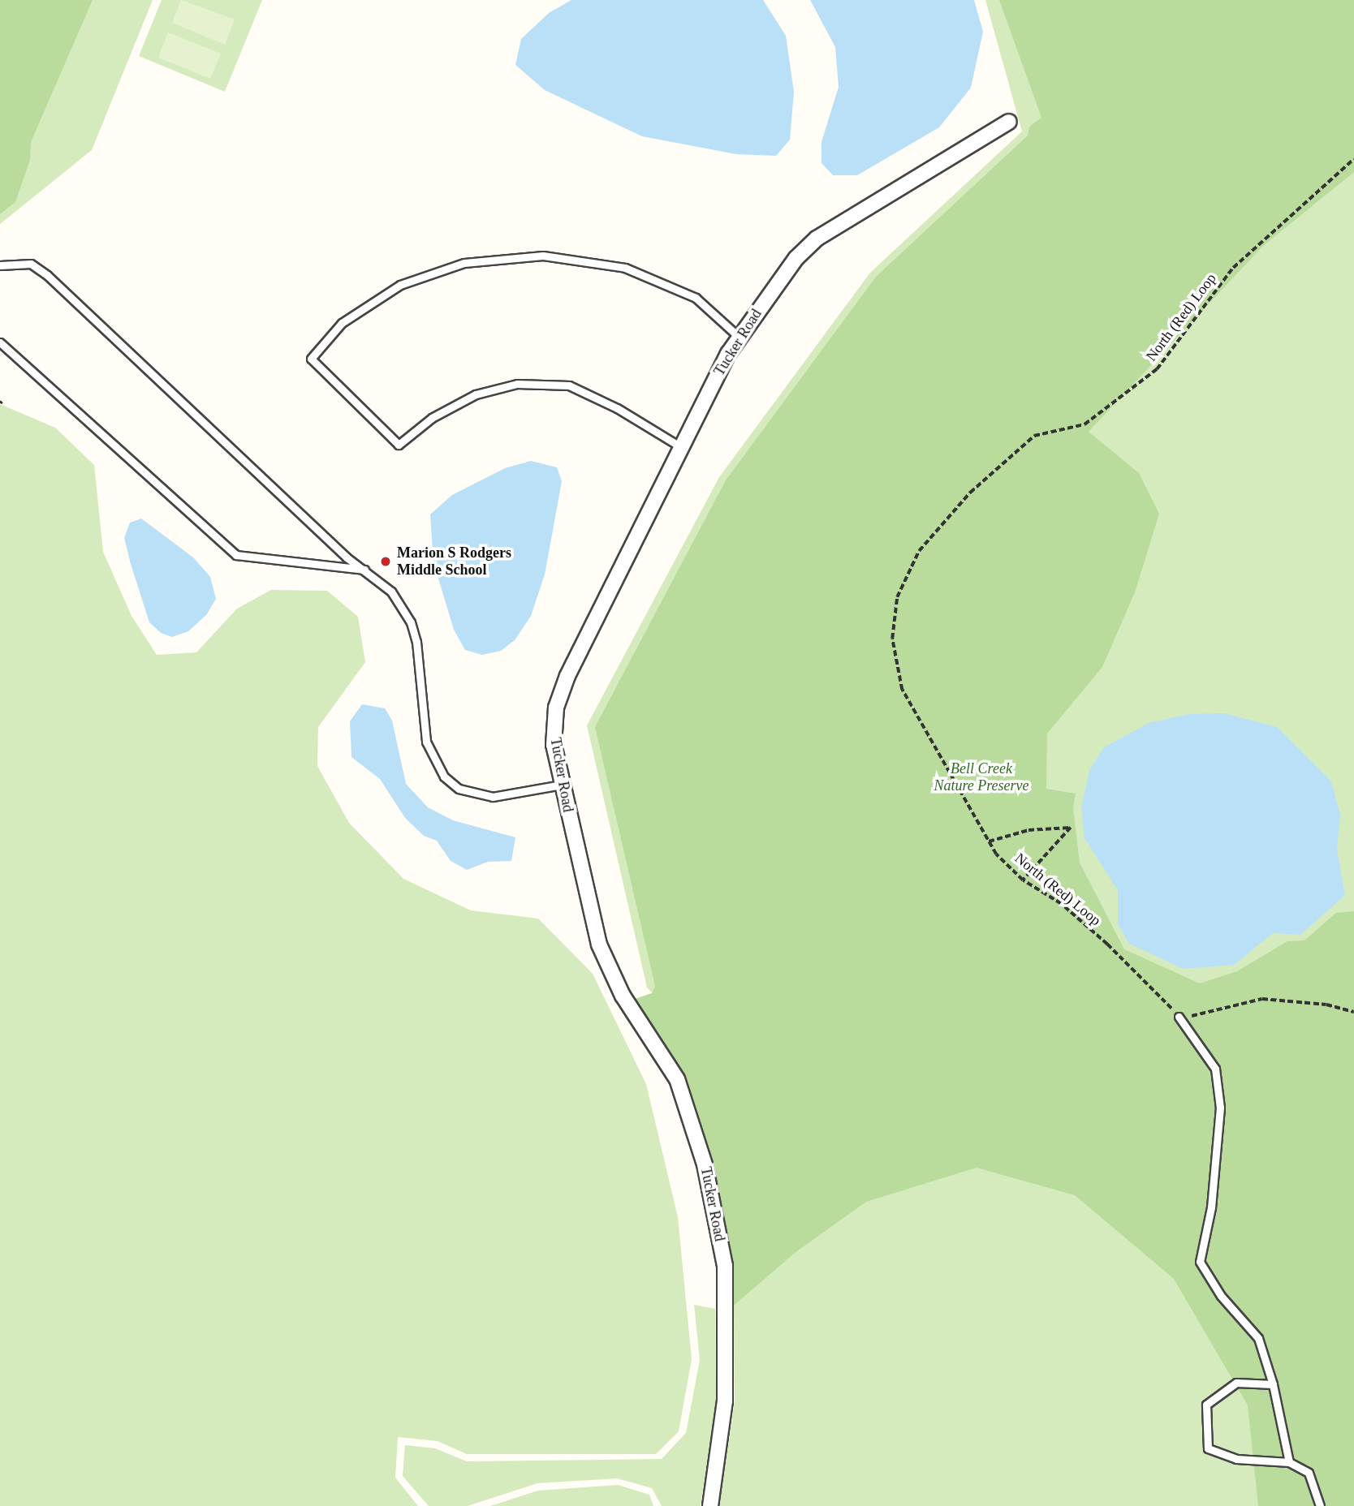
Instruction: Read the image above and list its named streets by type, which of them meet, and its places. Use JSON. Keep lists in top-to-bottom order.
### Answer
{
  "streets": {
    "street": ["Tucker Road"],
    "path": ["North (Red) Loop"]
  },
  "parks": ["Bell Creek Nature Preserve"],
  "places": ["Marion S Rodgers Middle School"]
}
